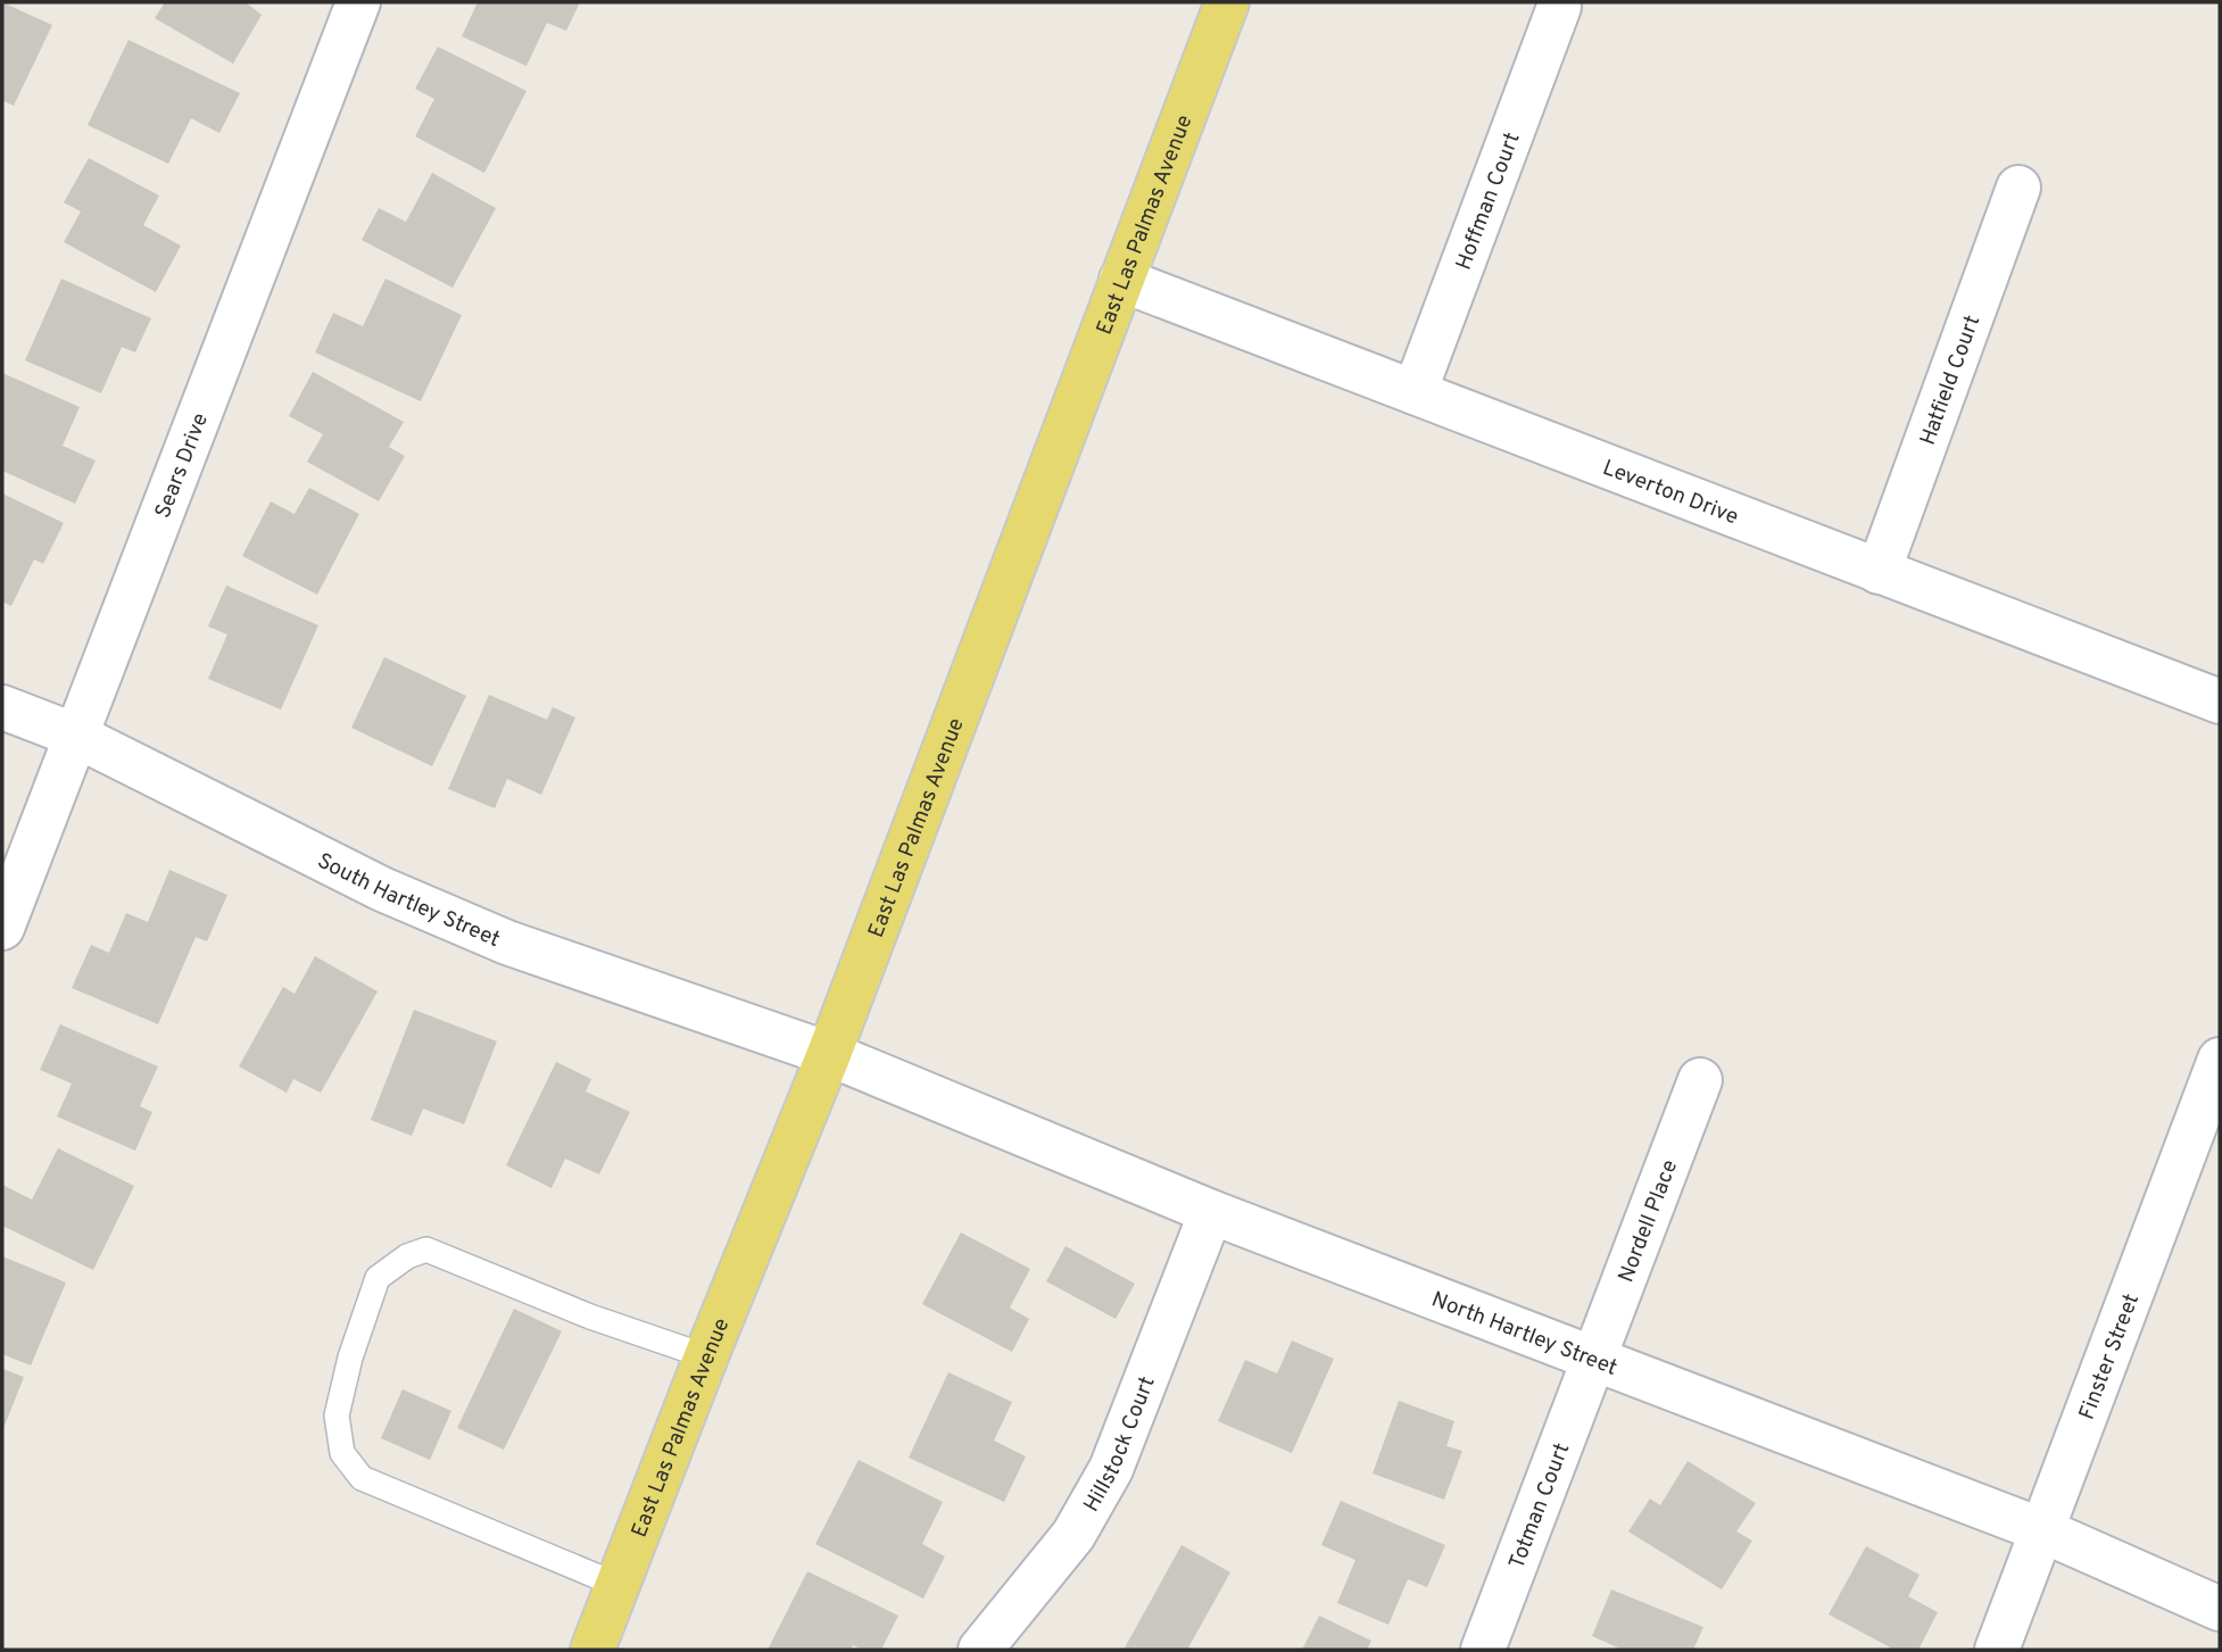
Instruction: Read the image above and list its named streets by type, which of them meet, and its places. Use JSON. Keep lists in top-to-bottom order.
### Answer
{
  "streets": {
    "main road": ["East Las Palmas Avenue"],
    "street": [
      "Hoffman Court",
      "Hatfield Court",
      "Sears Drive",
      "Leverton Drive",
      "South Hartley Street",
      "Nordell Place",
      "North Hartley Street",
      "Finster Street",
      "Hillstock Court",
      "Totman Court"
    ]
  },
  "crossings": [
    ["Hoffman Court", "Leverton Drive"],
    ["East Las Palmas Avenue", "Leverton Drive"],
    ["East Las Palmas Avenue", "South Hartley Street"],
    ["East Las Palmas Avenue", "North Hartley Street"],
    ["Hatfield Court", "Leverton Drive"],
    ["Sears Drive", "South Hartley Street"],
    ["South Hartley Street", "North Hartley Street"],
    ["Nordell Place", "North Hartley Street"],
    ["Nordell Place", "Totman Court"],
    ["North Hartley Street", "Finster Street"],
    ["North Hartley Street", "Hillstock Court"],
    ["North Hartley Street", "Totman Court"]
  ]
}
